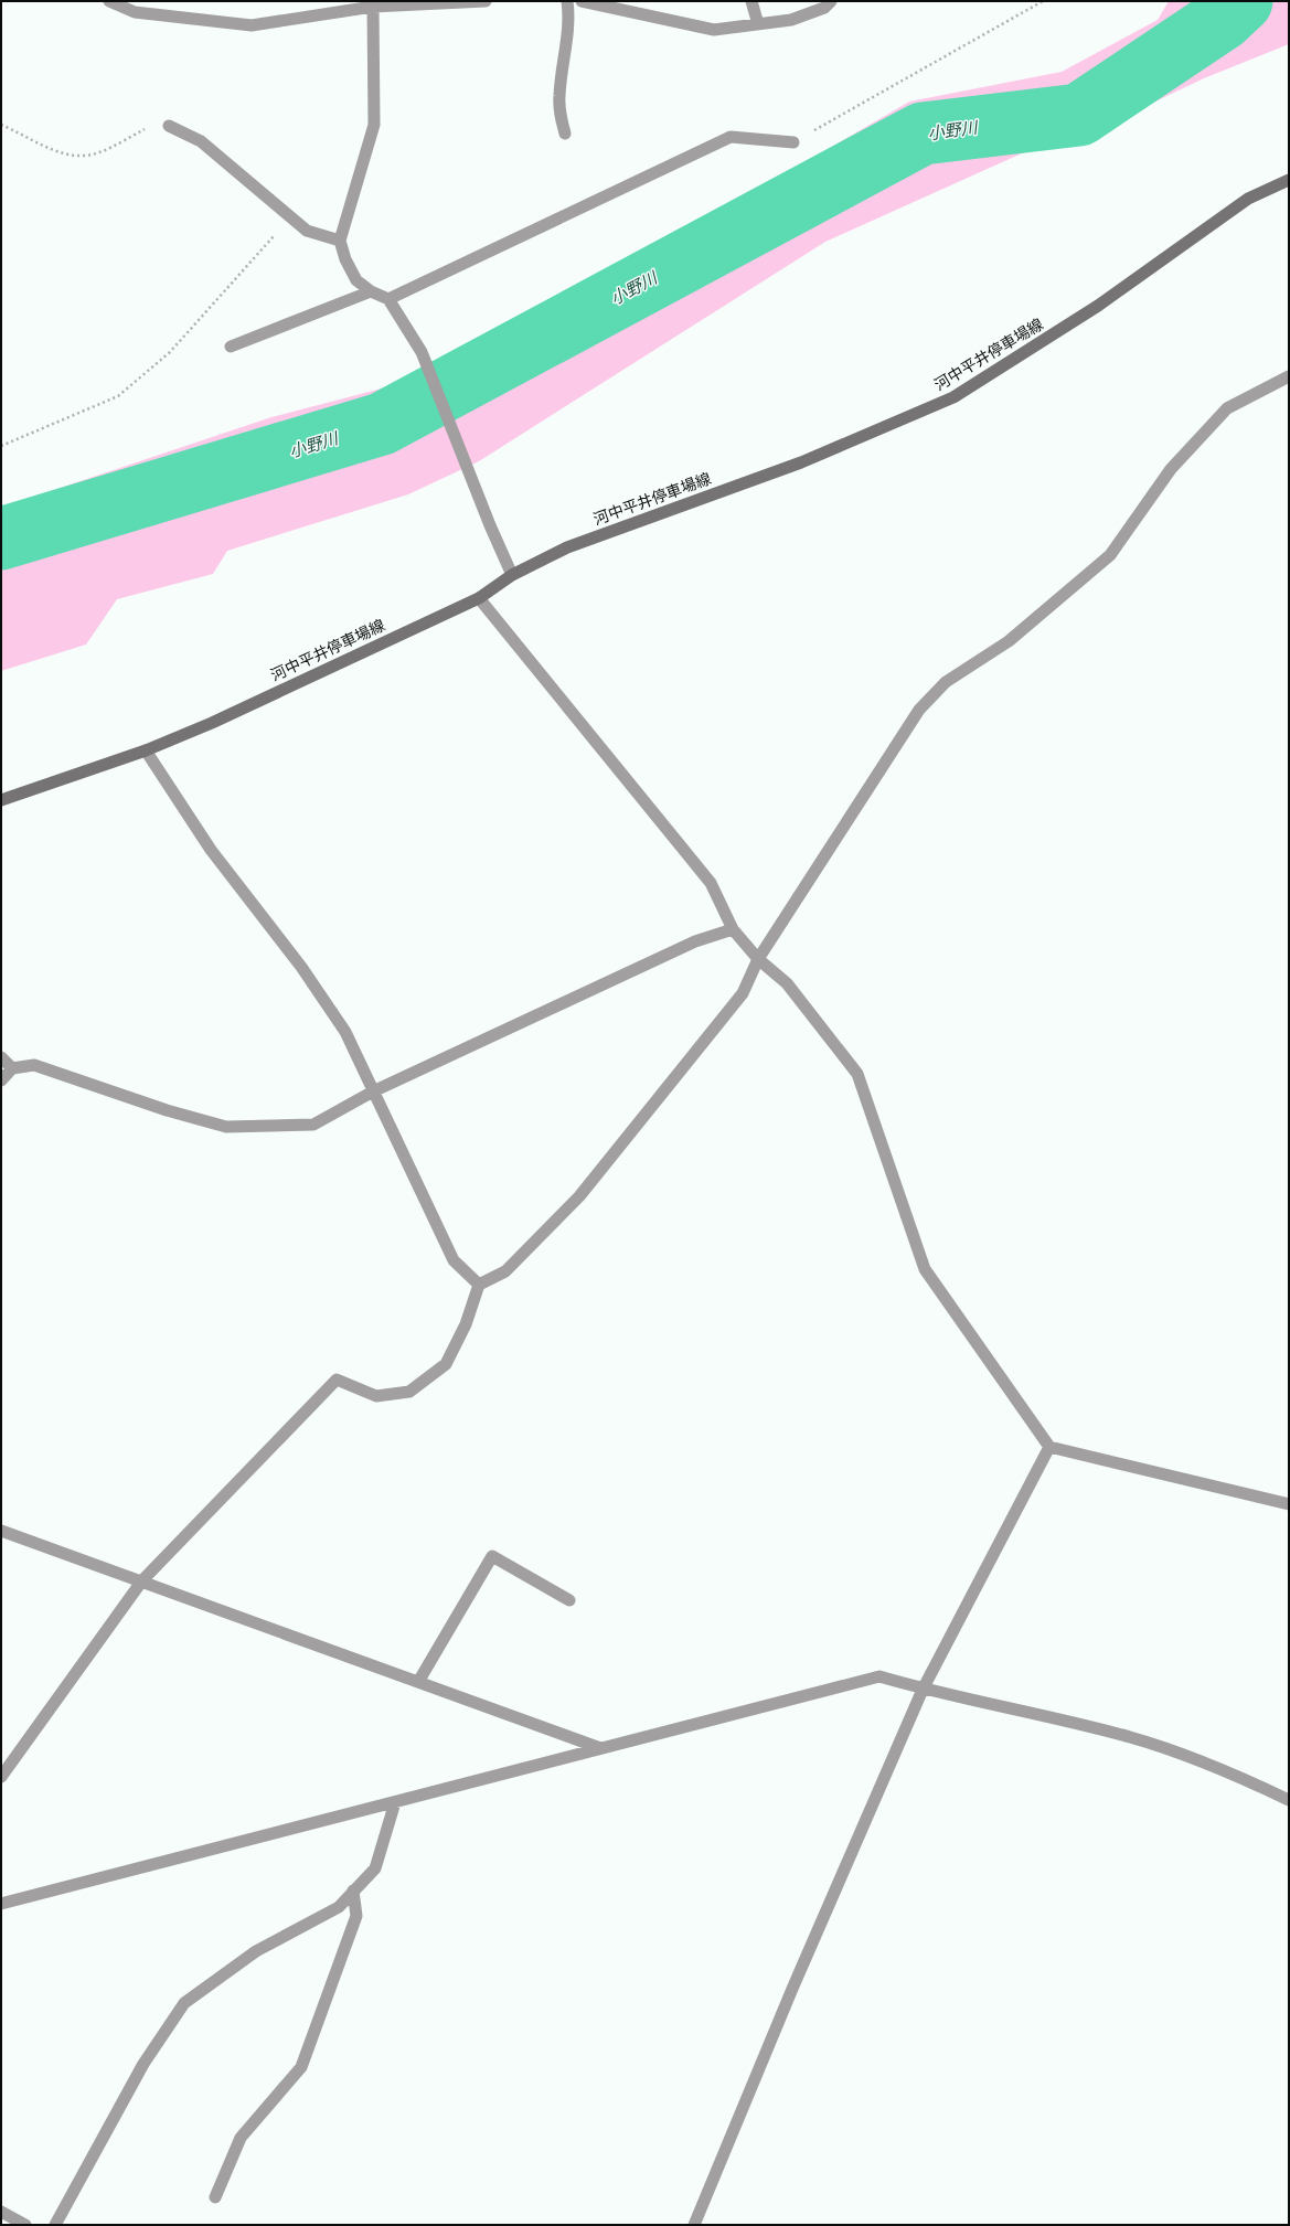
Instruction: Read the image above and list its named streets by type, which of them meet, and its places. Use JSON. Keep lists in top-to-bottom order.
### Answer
{
  "streets": {
    "main road": ["河中平井停車場線"]
  },
  "water": ["小野川"]
}
